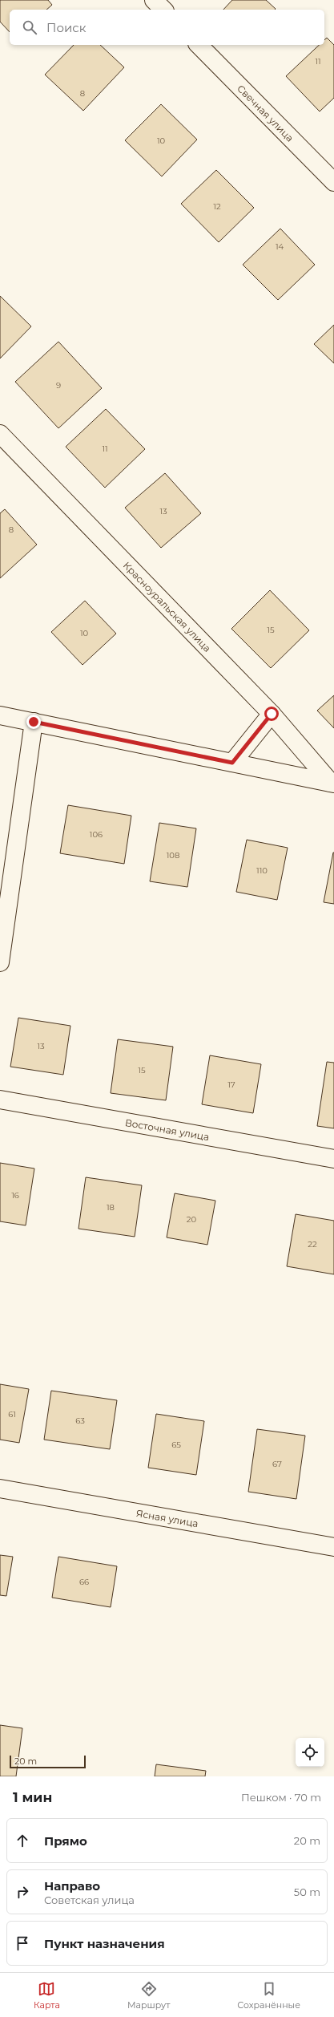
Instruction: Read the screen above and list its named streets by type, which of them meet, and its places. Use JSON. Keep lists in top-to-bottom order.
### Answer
{
  "streets": {
    "street": [
      "Свечная улица",
      "Красноуральская улица",
      "Восточная улица",
      "Ясная улица"
    ]
  },
  "house_numbers": [
    "11",
    "8",
    "10",
    "12",
    "14",
    "9",
    "11",
    "13",
    "8",
    "15",
    "10",
    "106",
    "108",
    "110",
    "13",
    "15",
    "17",
    "16",
    "18",
    "20",
    "22",
    "61",
    "63",
    "65",
    "67",
    "66"
  ],
  "scale_bar": "20 m",
  "page": {
    "search": "Поиск",
    "scale": "20 m",
    "heading": ["1 мин", "Пешком · 70 m"],
    "list": [
      ["Прямо", "20 m"],
      ["Направо", "Советская улица", "50 m"],
      "Пункт назначения"
    ],
    "nav": ["Карта", "Маршрут", "Сохранённые"]
  }
}
